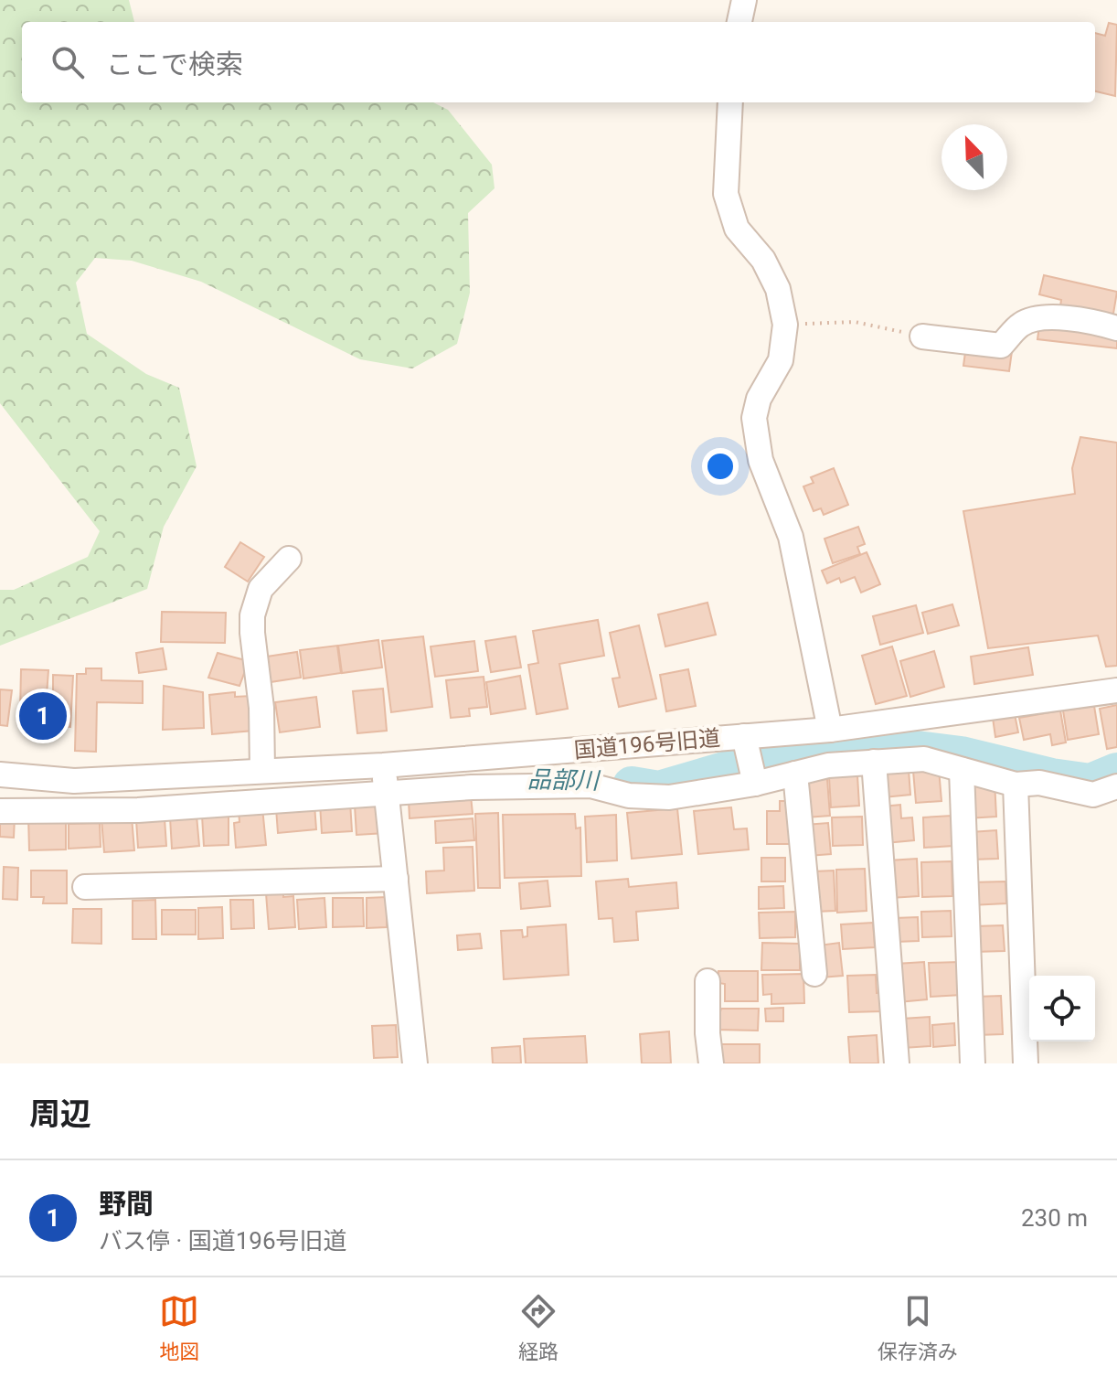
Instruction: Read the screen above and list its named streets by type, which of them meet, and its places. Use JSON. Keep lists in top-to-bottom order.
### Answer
{
  "streets": {
    "street": ["国道196号旧道"]
  },
  "water": ["品部川"],
  "north": "top left",
  "page": {
    "search": "ここで検索",
    "pins": "1",
    "heading": "周辺",
    "list": [
      {
        "mark": "1",
        "name": "野間",
        "note": "バス停 · 国道196号旧道",
        "value": "230 m"
      }
    ],
    "nav": ["地図", "経路", "保存済み"]
  }
}
